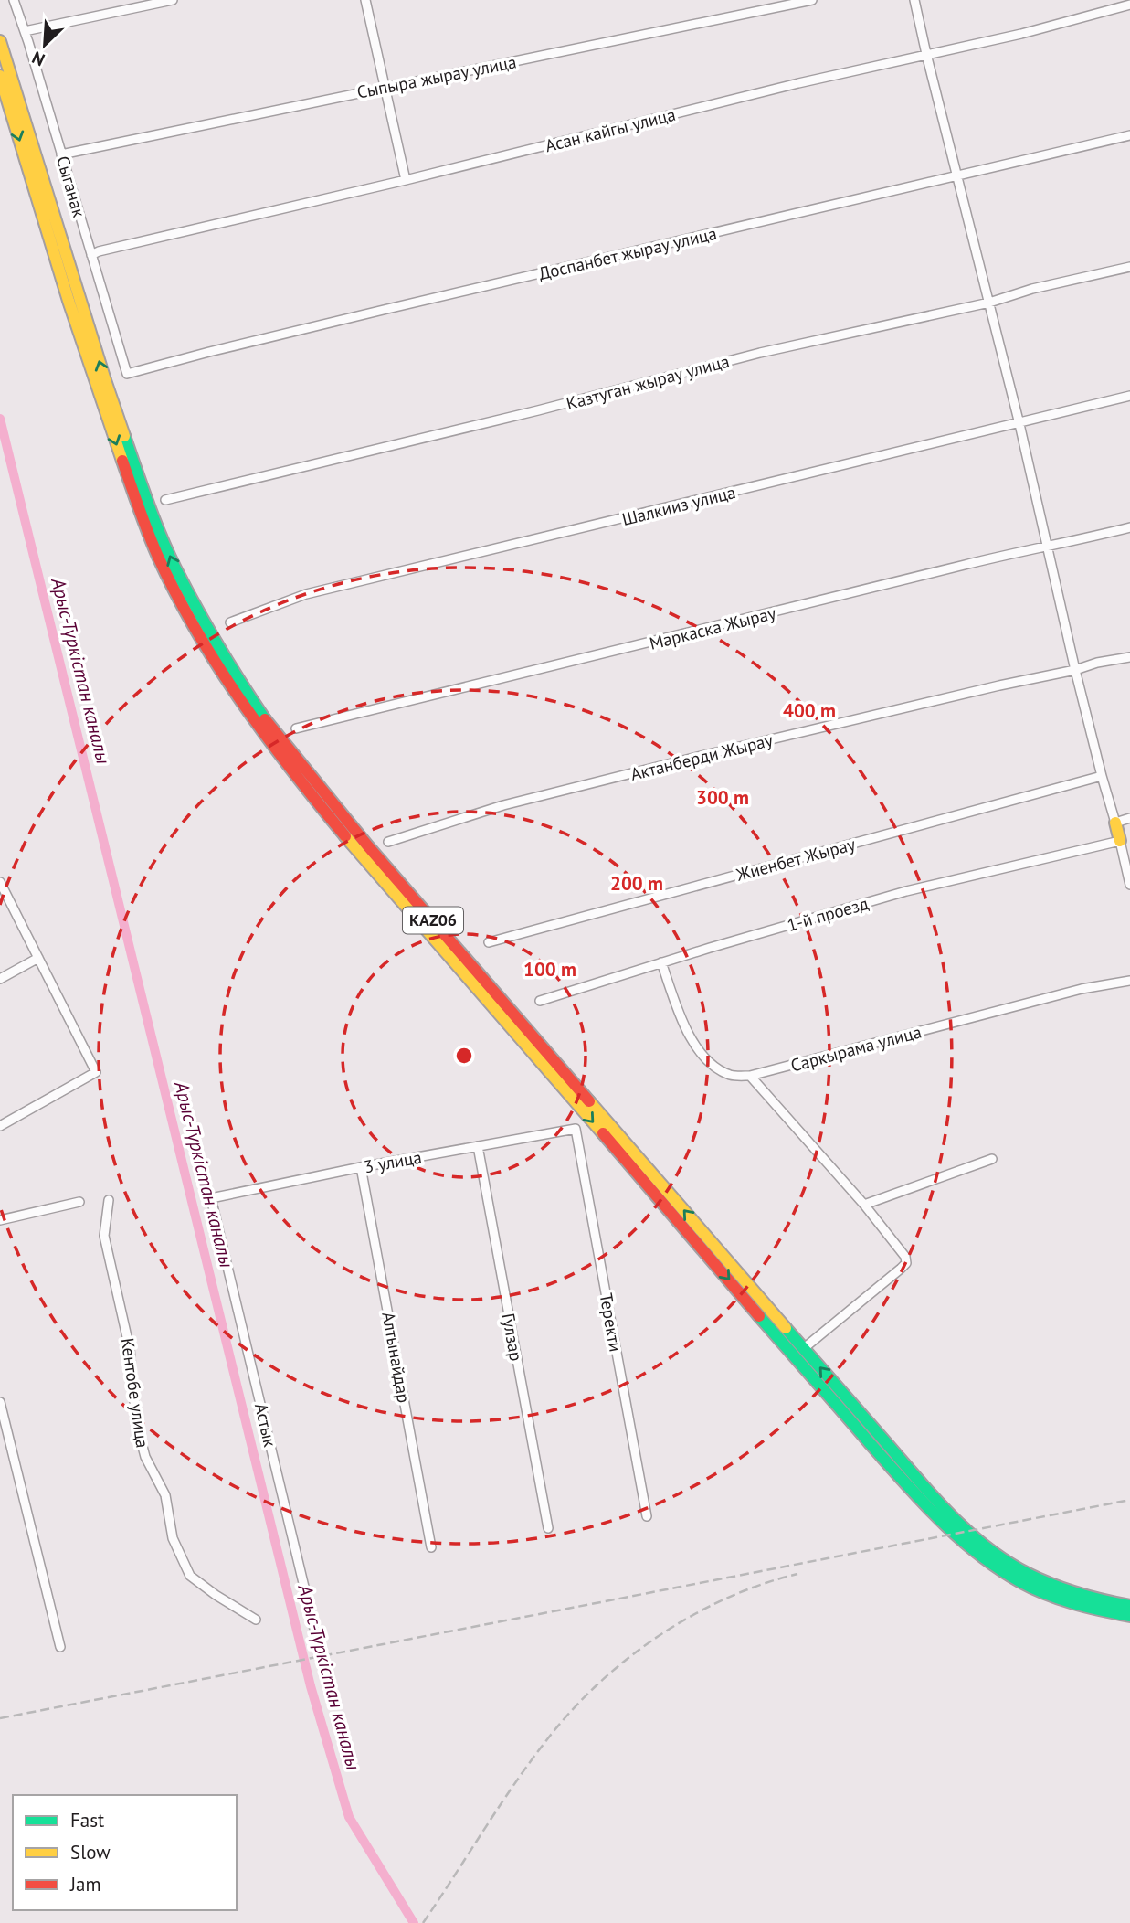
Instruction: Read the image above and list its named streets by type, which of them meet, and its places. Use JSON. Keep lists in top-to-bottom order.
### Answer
{
  "streets": {
    "main road": ["KАZ06"],
    "street": [
      "Сыпыра жырау улица",
      "Асан кайгы улица",
      "Сыганак",
      "Доспанбет жырау улица",
      "Казтуган жырау улица",
      "Шалкииз улица",
      "Маркаска Жырау",
      "Актанберди Жырау",
      "Жиенбет Жырау",
      "1-й проезд",
      "Саркырама улица",
      "3 улица",
      "Теректи",
      "Гулзар",
      "Алтынайдар",
      "Кентобе улица",
      "Астык"
    ]
  },
  "crossings": [
    ["Сыпыра жырау улица", "Сыганак"],
    ["Асан кайгы улица", "Сыганак"],
    ["Сыганак", "Доспанбет жырау улица"],
    ["3 улица", "Теректи"],
    ["3 улица", "Гулзар"],
    ["3 улица", "Алтынайдар"],
    ["3 улица", "Астык"]
  ],
  "water": ["Арыс-Түркістан каналы"],
  "legend": ["Fast", "Slow", "Jam"],
  "north": "bottom left",
  "rings": [
    "400 m",
    "300 m",
    "200 m",
    "100 m"
  ]
}
